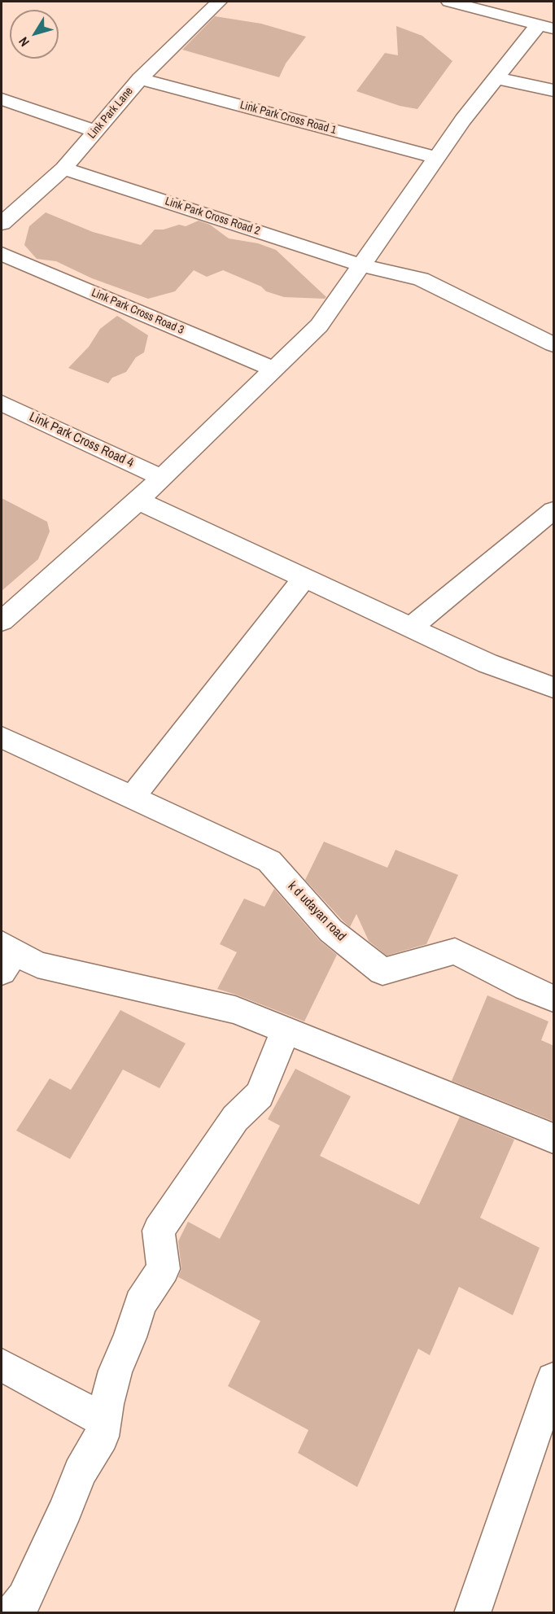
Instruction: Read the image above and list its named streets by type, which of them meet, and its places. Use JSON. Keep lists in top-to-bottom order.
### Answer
{
  "streets": {
    "street": [
      "Link Park Lane",
      "Link Park Cross Road 1",
      "Link Park Cross Road 2",
      "Link Park Cross Road 3",
      "Link Park Cross Road 4",
      "k d udayan road"
    ]
  },
  "crossings": [
    ["Link Park Lane", "Link Park Cross Road 1"],
    ["Link Park Lane", "Link Park Cross Road 2"]
  ],
  "north": "bottom left"
}
